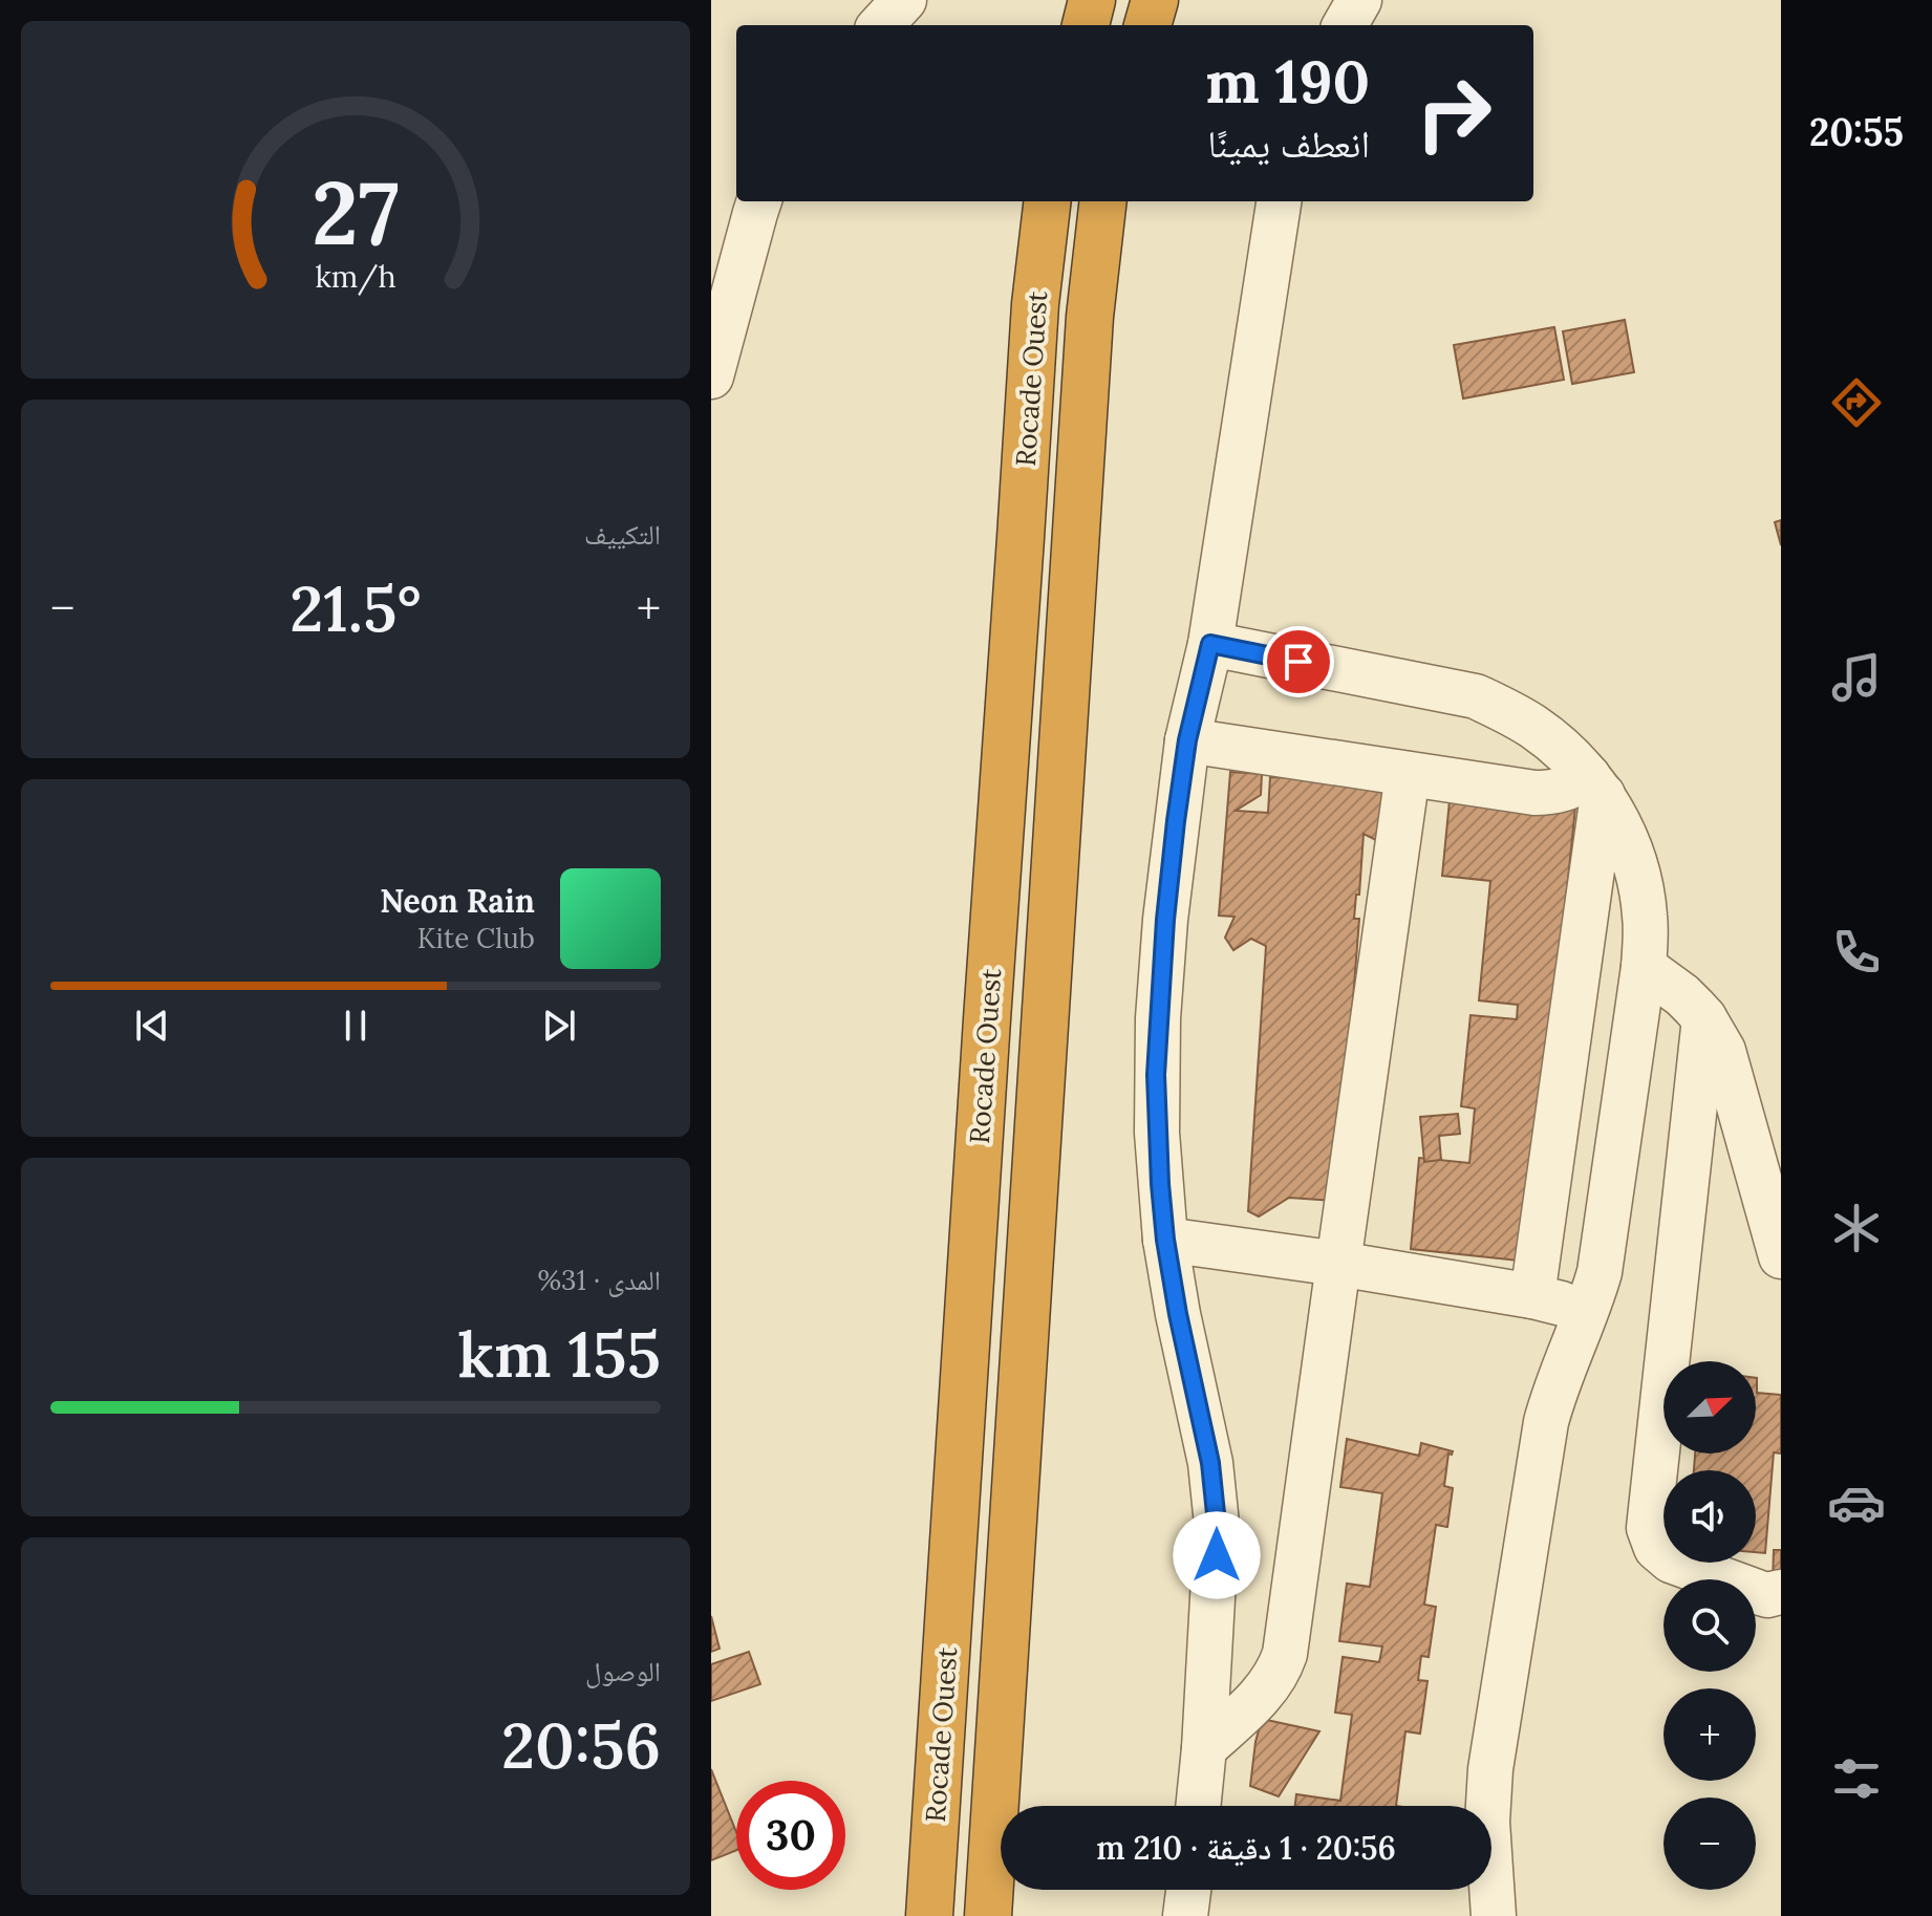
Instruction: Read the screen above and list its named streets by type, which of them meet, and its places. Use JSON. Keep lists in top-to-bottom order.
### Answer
{
  "streets": {
    "highway": ["Rocade Ouest"]
  },
  "north": "top right",
  "page": {
    "tabs": "20:55",
    "turn": ["190 m", "انعطف يمينًا"],
    "tile": [
      "التكييف",
      ["المدى · 31%", "155 km"],
      ["الوصول", "20:56"]
    ],
    "heat": ["−", "21.5°", "+"],
    "song": ["Neon Rain", "Kite Club"],
    "map_buttons": ["+", "−"],
    "limit": "30",
    "trip": "20:56 · 1 دقيقة · 210 m",
    "gauge": ["27", "km/h"]
  }
}
